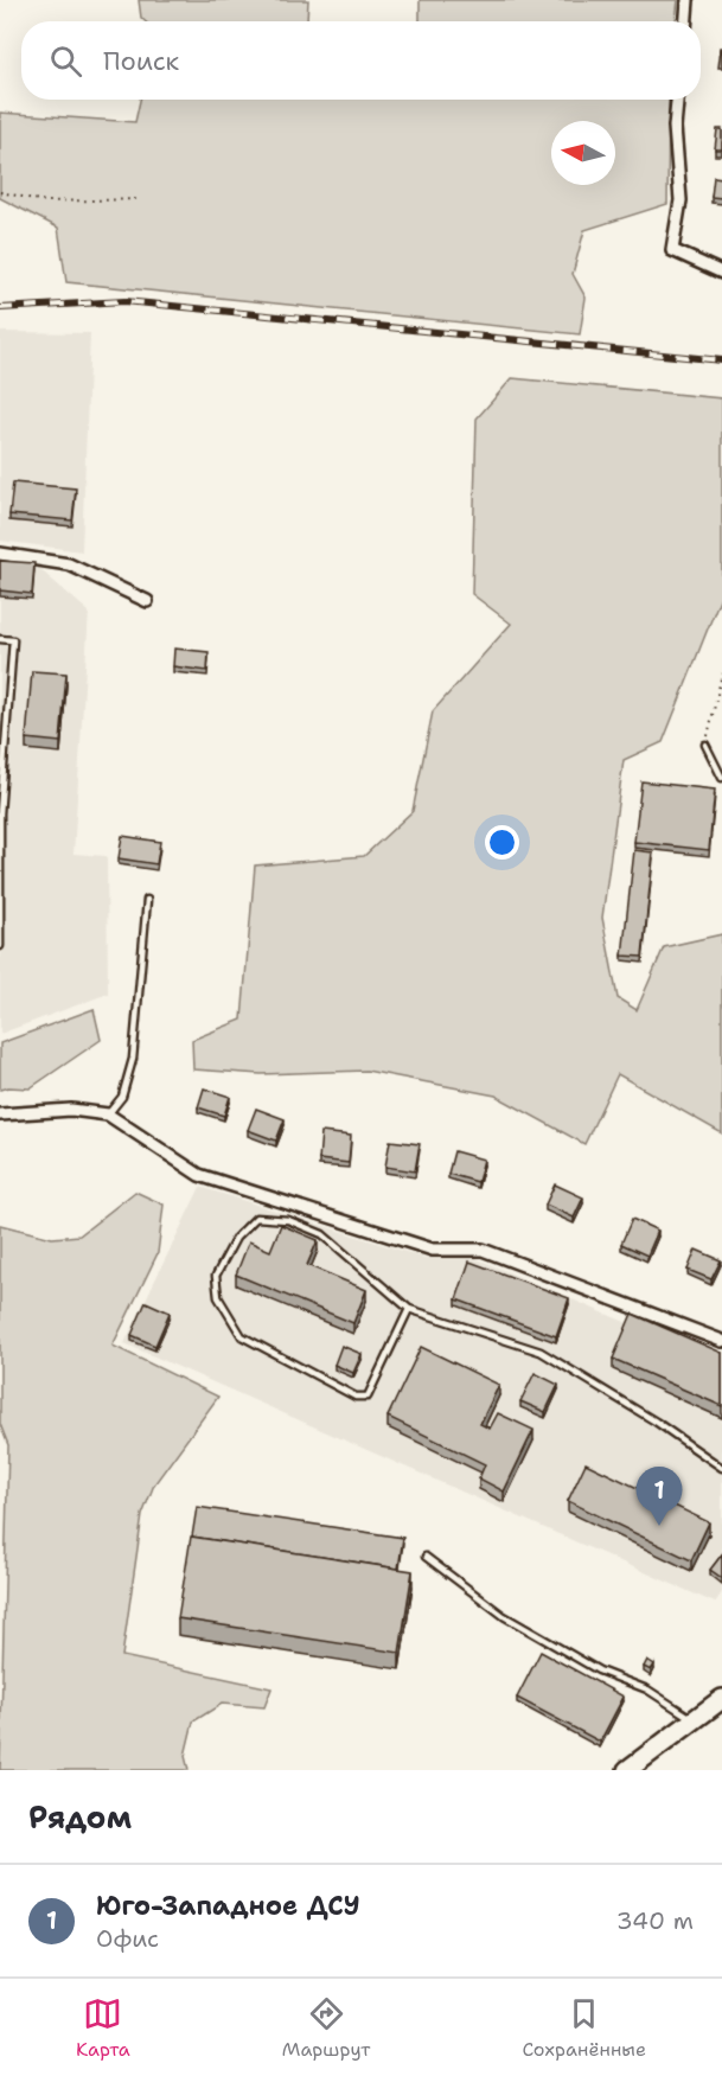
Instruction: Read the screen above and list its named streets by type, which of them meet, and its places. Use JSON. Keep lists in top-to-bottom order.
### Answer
{
  "north": "left",
  "page": {
    "search": "Поиск",
    "pins": "1",
    "heading": "Рядом",
    "list": [
      {
        "mark": "1",
        "name": "Юго-Западное ДСУ",
        "note": "Офис",
        "value": "340 m"
      }
    ],
    "nav": ["Карта", "Маршрут", "Сохранённые"]
  }
}
